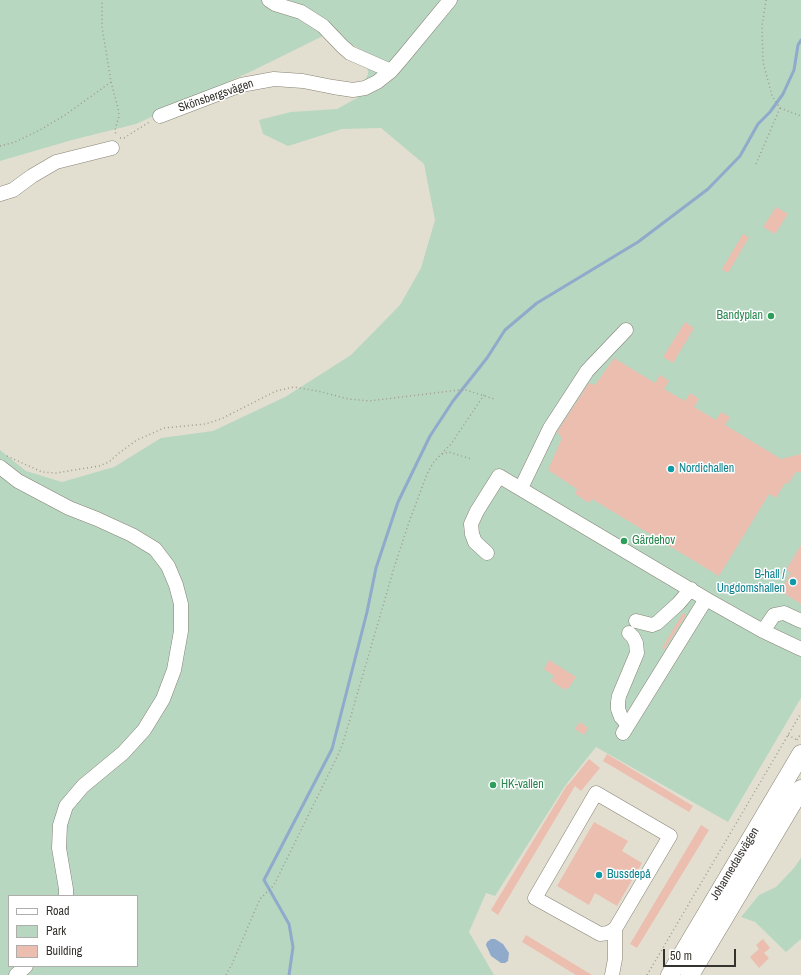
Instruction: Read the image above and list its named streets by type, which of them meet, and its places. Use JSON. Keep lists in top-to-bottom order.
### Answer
{
  "streets": {
    "main road": ["Johannedalsvägen"],
    "street": ["Skönsbergsvägen"]
  },
  "places": [
    "Bandyplan",
    "Nordichallen",
    "Gärdehov",
    "B-hall / Ungdomshallen",
    "HK-vallen",
    "Bussdepå"
  ],
  "legend": ["Road", "Park", "Building"],
  "scale_bar": "50 m"
}
